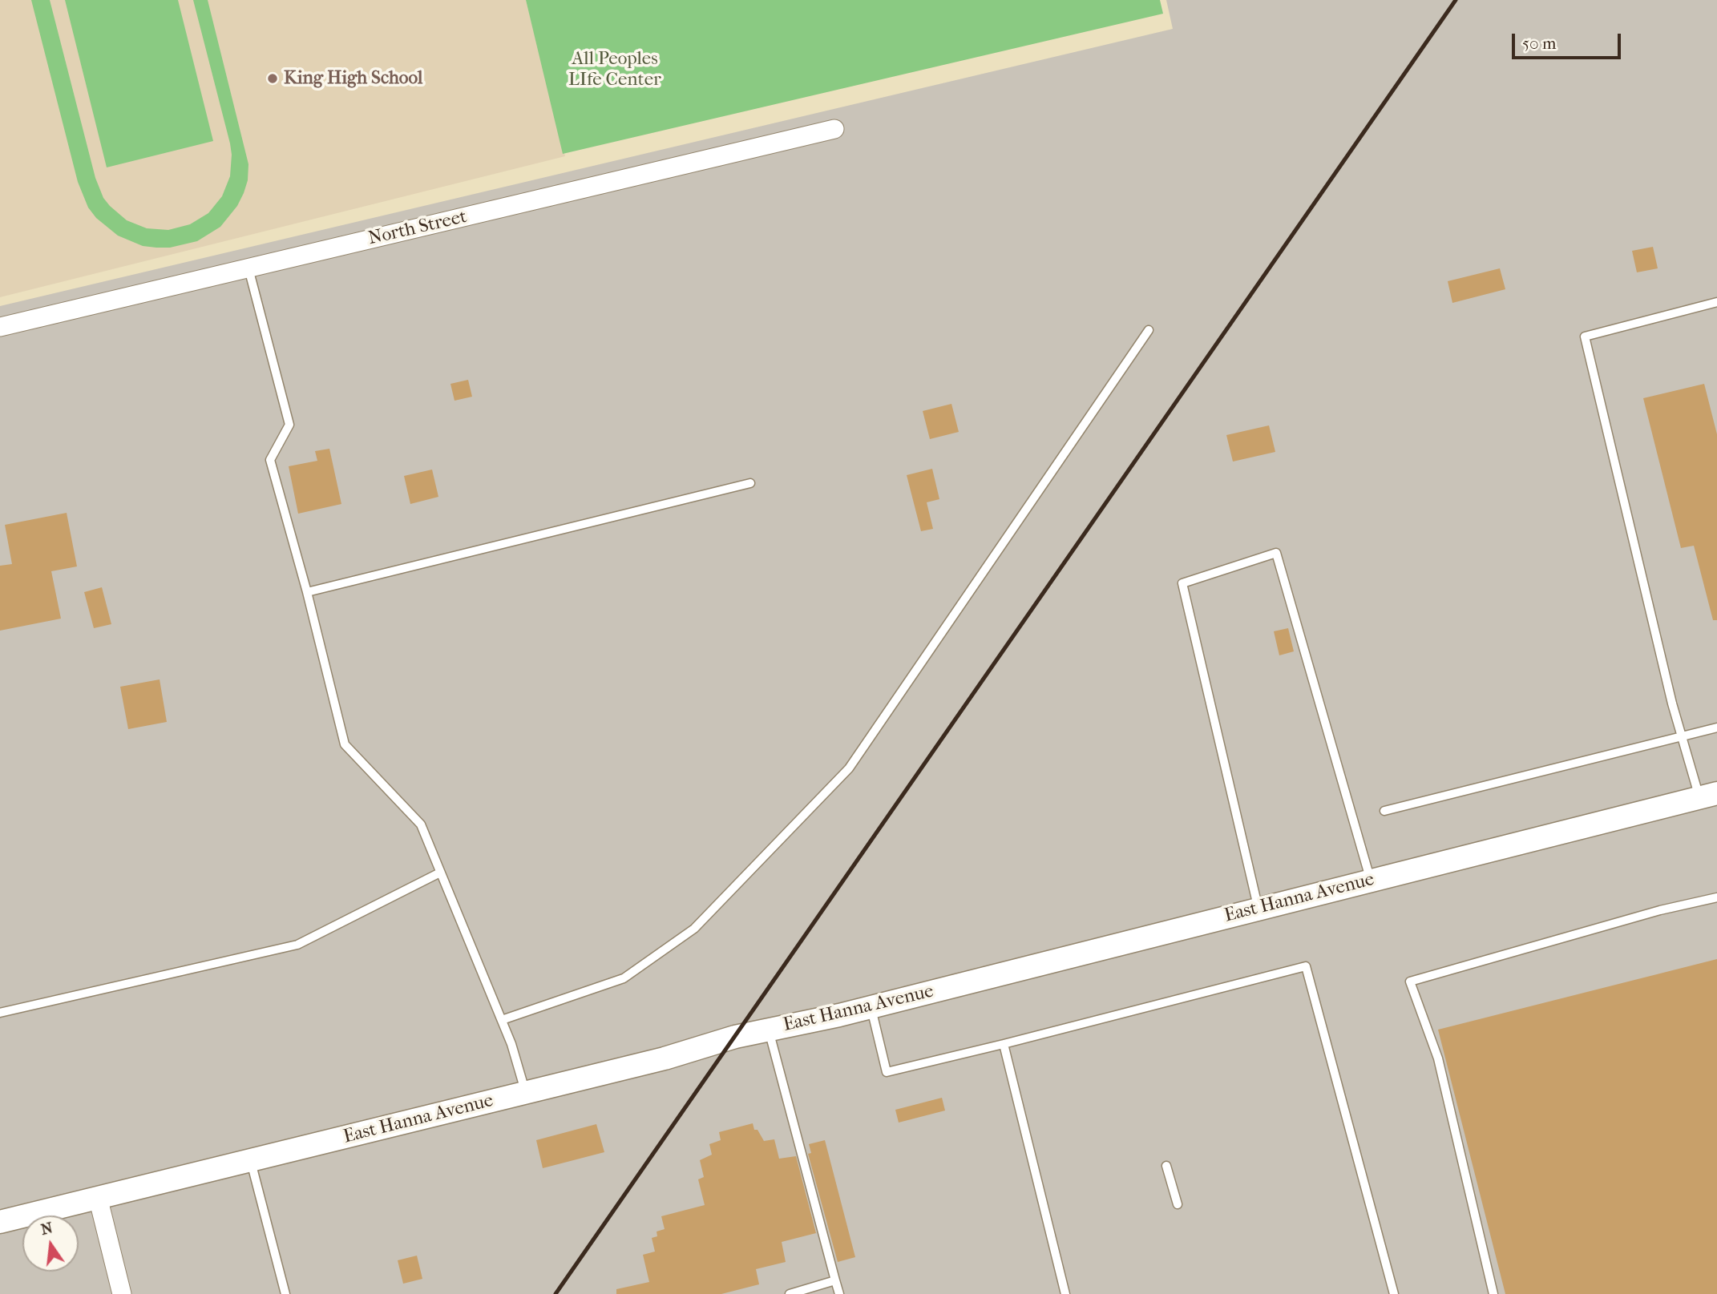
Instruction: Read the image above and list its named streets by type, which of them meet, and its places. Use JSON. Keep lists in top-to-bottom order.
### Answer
{
  "streets": {
    "street": ["North Street", "East Hanna Avenue"]
  },
  "parks": ["All Peoples LIfe Center"],
  "places": ["King High School"],
  "scale_bar": "50 m",
  "north": "top"
}
